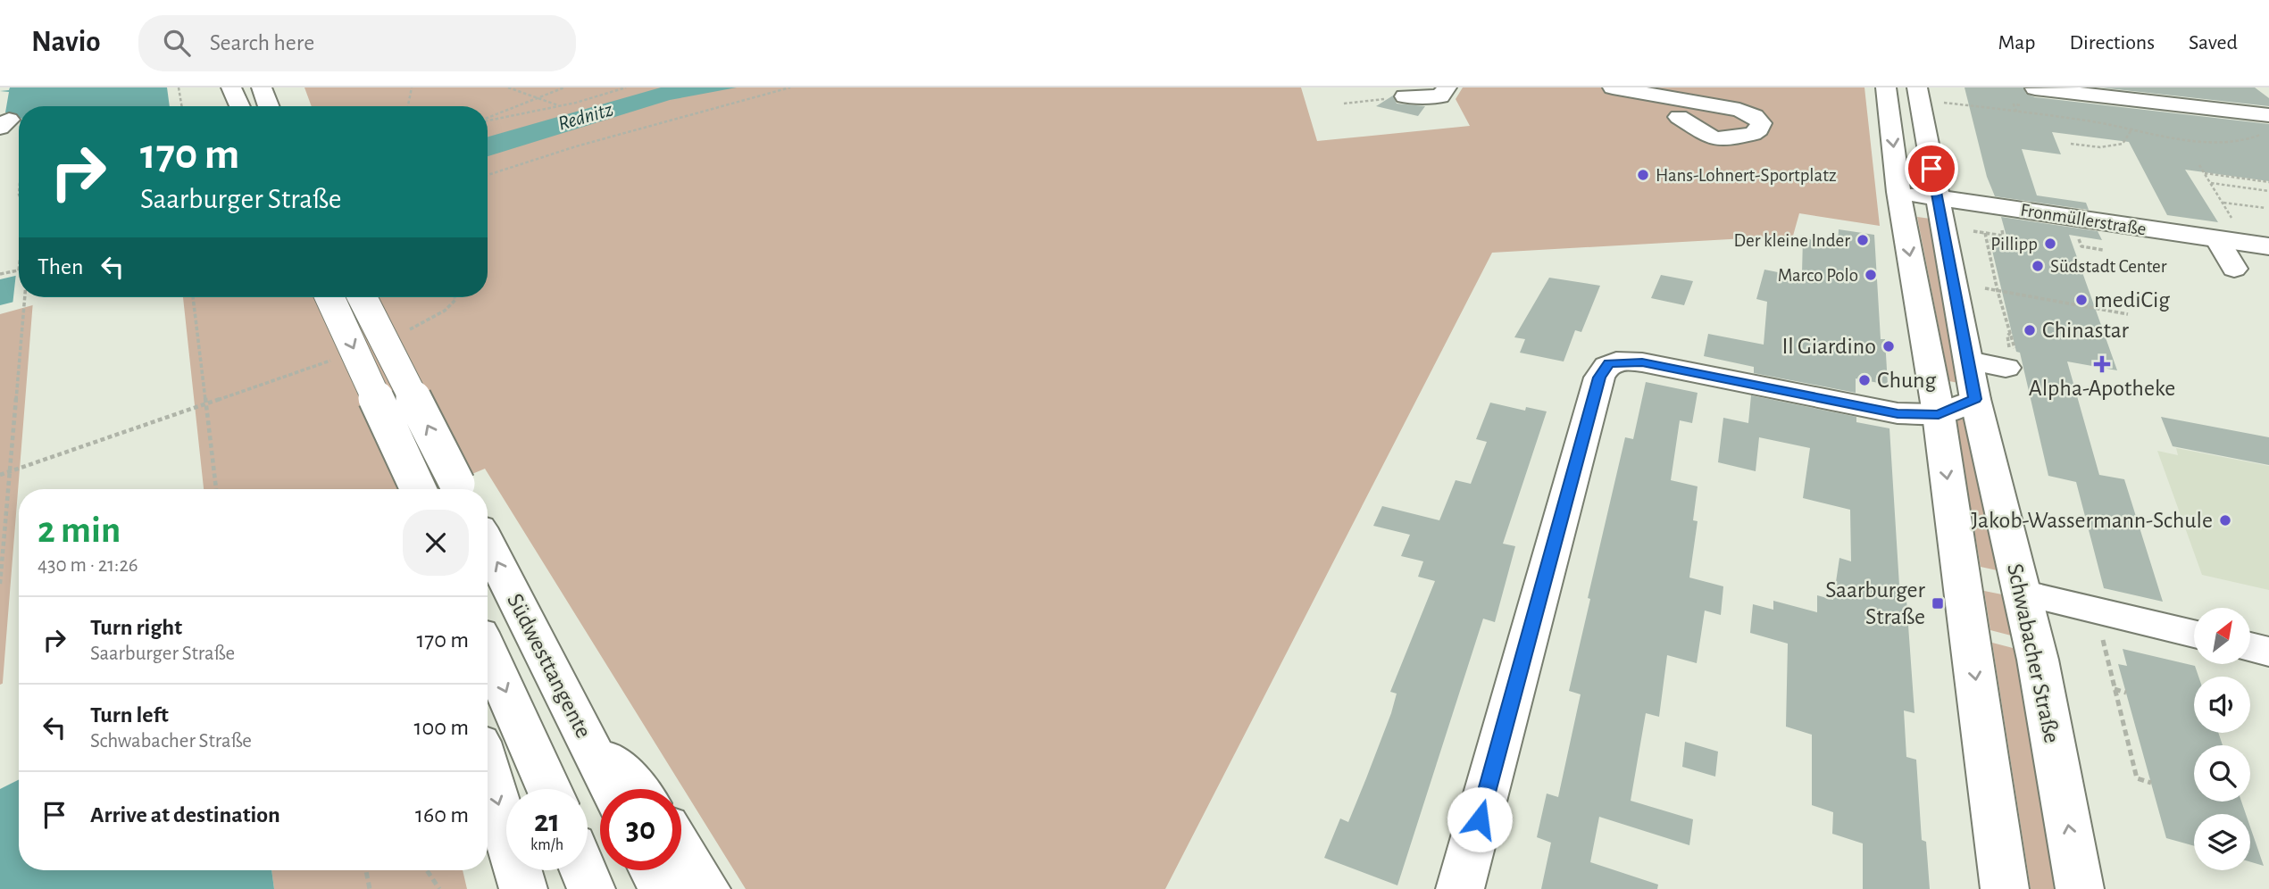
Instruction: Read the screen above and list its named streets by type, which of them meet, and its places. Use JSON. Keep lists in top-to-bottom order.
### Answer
{
  "streets": {
    "main road": ["Fronmüllerstraße", "Schwabacher Straße", "Südwesttangente"]
  },
  "crossings": [
    ["Fronmüllerstraße", "Schwabacher Straße"]
  ],
  "water": ["Rednitz"],
  "places": {
    "other": [
      "Hans-Lohnert-Sportplatz",
      "Der kleine Inder",
      "Pillipp",
      "Südstadt Center",
      "Marco Polo",
      "mediCig",
      "Chinastar",
      "Il Giardino",
      "Chung",
      "Jakob-Wassermann-Schule"
    ],
    "health": ["Alpha-Apotheke"],
    "transit": ["Saarburger Straße"]
  },
  "north": "top right",
  "page": {
    "header": "Navio",
    "search": "Search here",
    "nav": ["Map", "Directions", "Saved"],
    "turn": ["170 m", "Saarburger Straße"],
    "then": "Then",
    "heading": ["2 min", "430 m · 21:26"],
    "list": [
      {
        "name": "Turn right",
        "note": "Saarburger Straße",
        "value": "170 m"
      },
      {
        "name": "Turn left",
        "note": "Schwabacher Straße",
        "value": "100 m"
      },
      {
        "name": "Arrive at destination",
        "value": "160 m"
      }
    ],
    "speed": "21 km/h",
    "limit": "30"
  }
}
